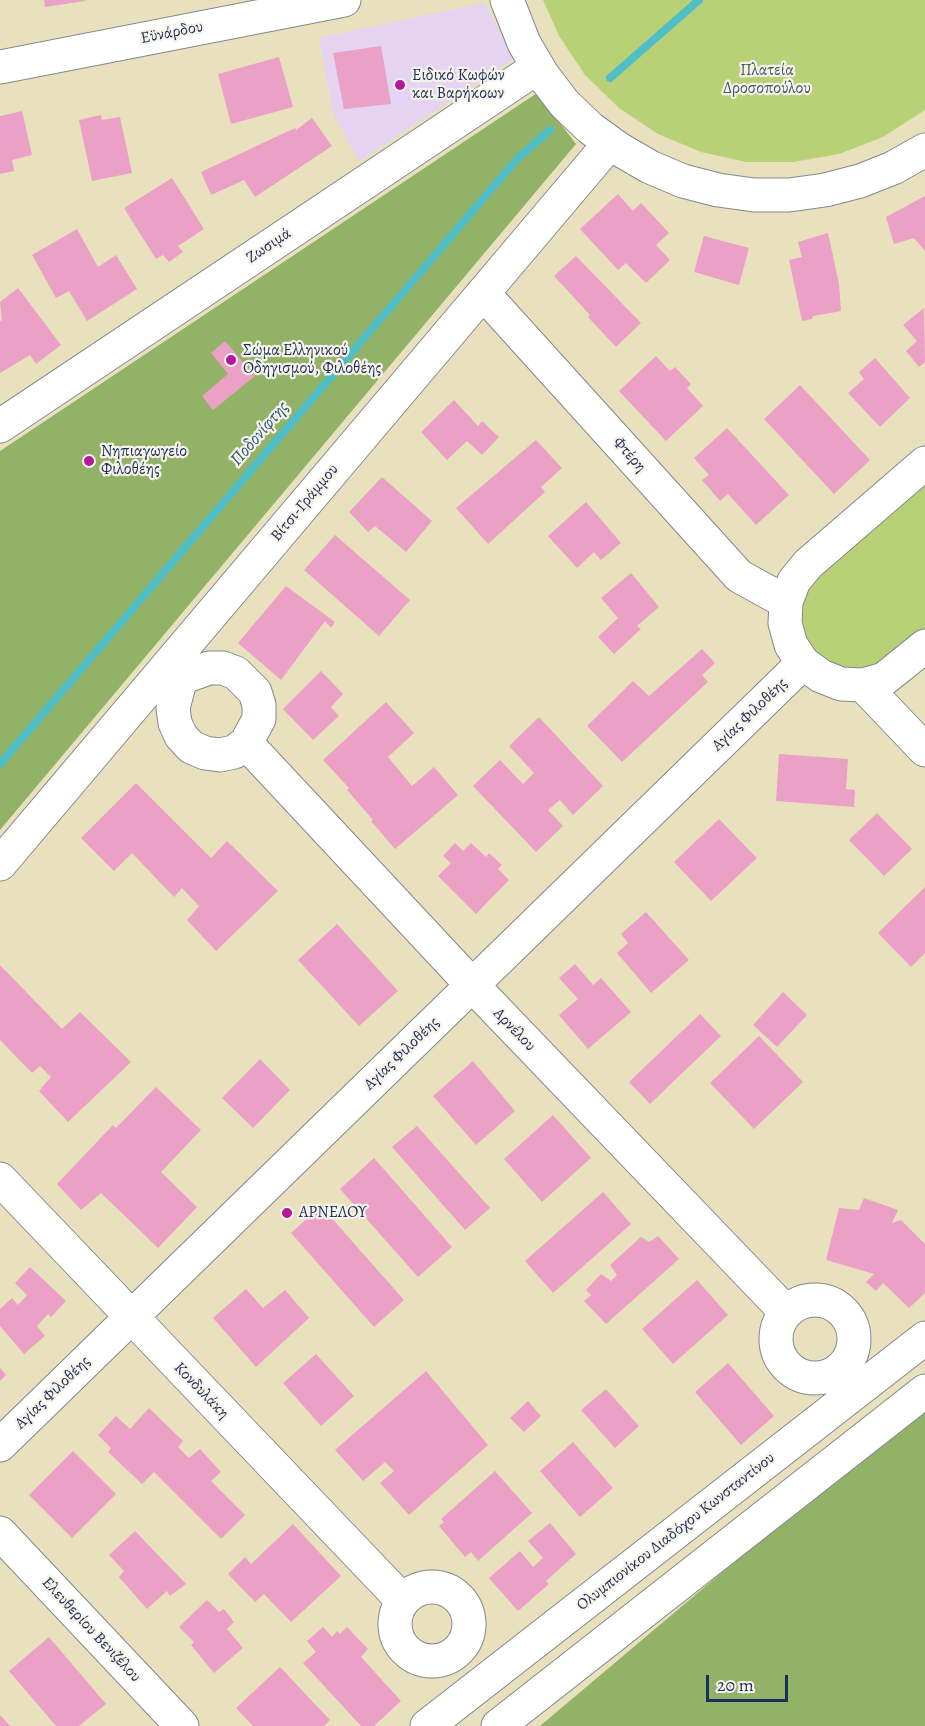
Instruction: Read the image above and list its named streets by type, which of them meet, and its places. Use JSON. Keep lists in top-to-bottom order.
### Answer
{
  "streets": {
    "street": [
      "Εϋνάρδου",
      "Ζωσιμά",
      "Φτέρη",
      "Βίτσι-Γράμμου",
      "Αγίας Φιλοθέης",
      "Αρνέλου",
      "Κονδυλάκη",
      "Ολυμπιονίκου Διαδόχου Κωνσταντίνου",
      "Ελευθερίου Βενιζέλου"
    ]
  },
  "crossings": [
    ["Φτέρη", "Βίτσι-Γράμμου"],
    ["Βίτσι-Γράμμου", "Αρνέλου"],
    ["Αγίας Φιλοθέης", "Αρνέλου"],
    ["Αγίας Φιλοθέης", "Κονδυλάκη"]
  ],
  "water": ["Ποδονίφτης"],
  "parks": ["Πλατεία Δροσοπούλου"],
  "places": [
    "Ειδικό Κωφών και Βαρήκοων",
    "Σώμα Ελληνικού Οδηγισμού, Φιλοθέης",
    "Νηπιαγωγείο Φιλοθέης",
    "ΑΡΝΕΛΟΥ"
  ],
  "scale_bar": "20 m"
}
